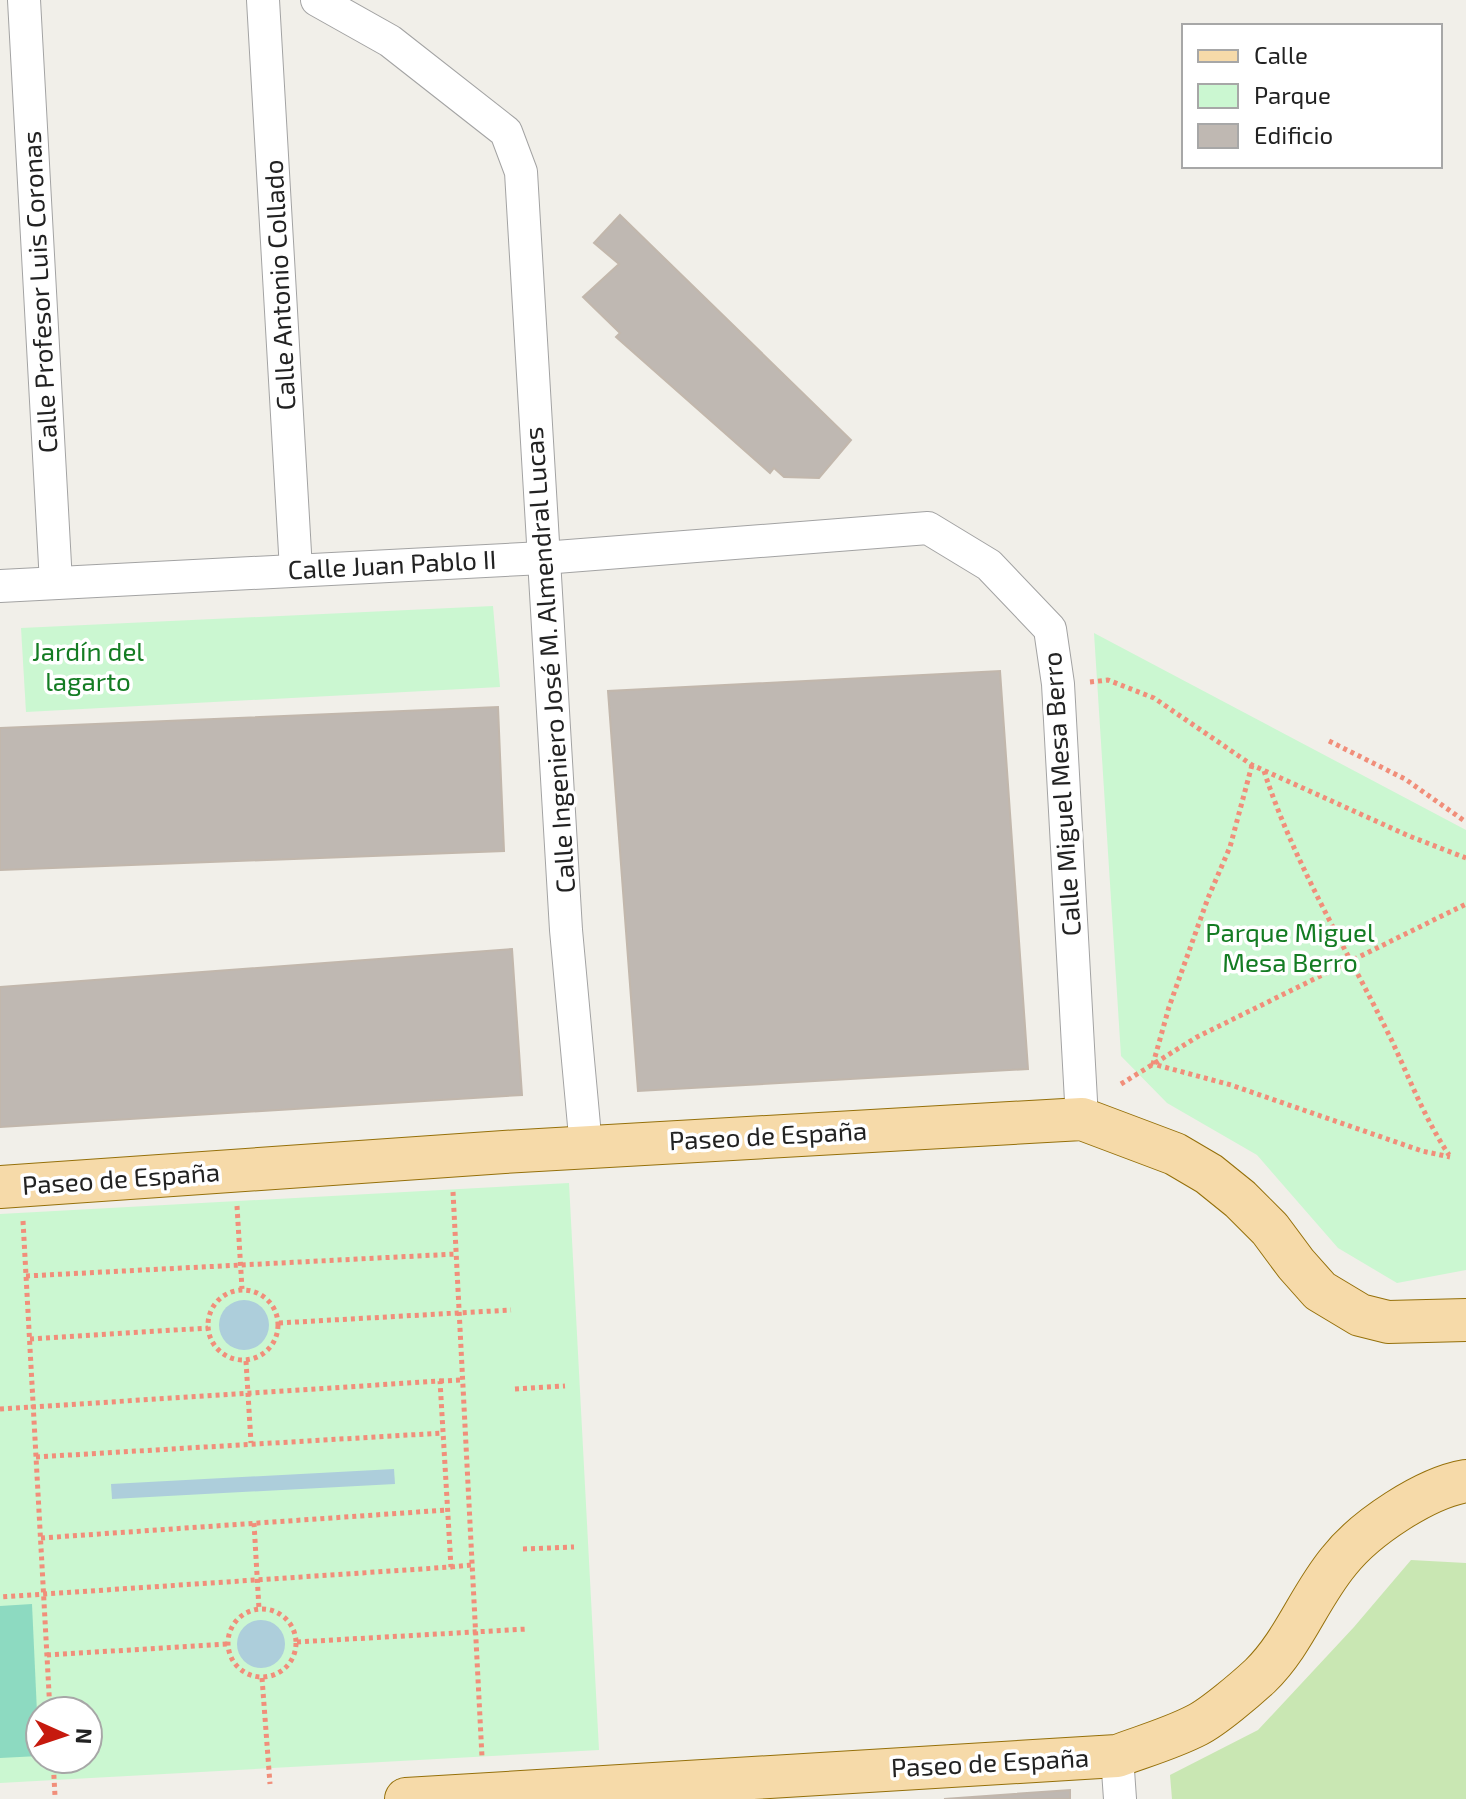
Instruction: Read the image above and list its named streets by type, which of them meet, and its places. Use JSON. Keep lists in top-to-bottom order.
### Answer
{
  "streets": {
    "main road": ["Paseo de España"],
    "street": [
      "Calle Antonio Collado",
      "Calle Profesor Luis Coronas",
      "Calle Juan Pablo II",
      "Calle Ingeniero José M. Almendral Lucas",
      "Calle Miguel Mesa Berro"
    ]
  },
  "crossings": [
    ["Calle Antonio Collado", "Calle Juan Pablo II"],
    ["Calle Profesor Luis Coronas", "Calle Juan Pablo II"],
    ["Calle Juan Pablo II", "Calle Ingeniero José M. Almendral Lucas"],
    ["Calle Juan Pablo II", "Calle Miguel Mesa Berro"],
    ["Calle Ingeniero José M. Almendral Lucas", "Paseo de España"],
    ["Calle Miguel Mesa Berro", "Paseo de España"]
  ],
  "parks": ["Jardín del lagarto", "Parque Miguel Mesa Berro"],
  "legend": ["Calle", "Parque", "Edificio"],
  "north": "right"
}
